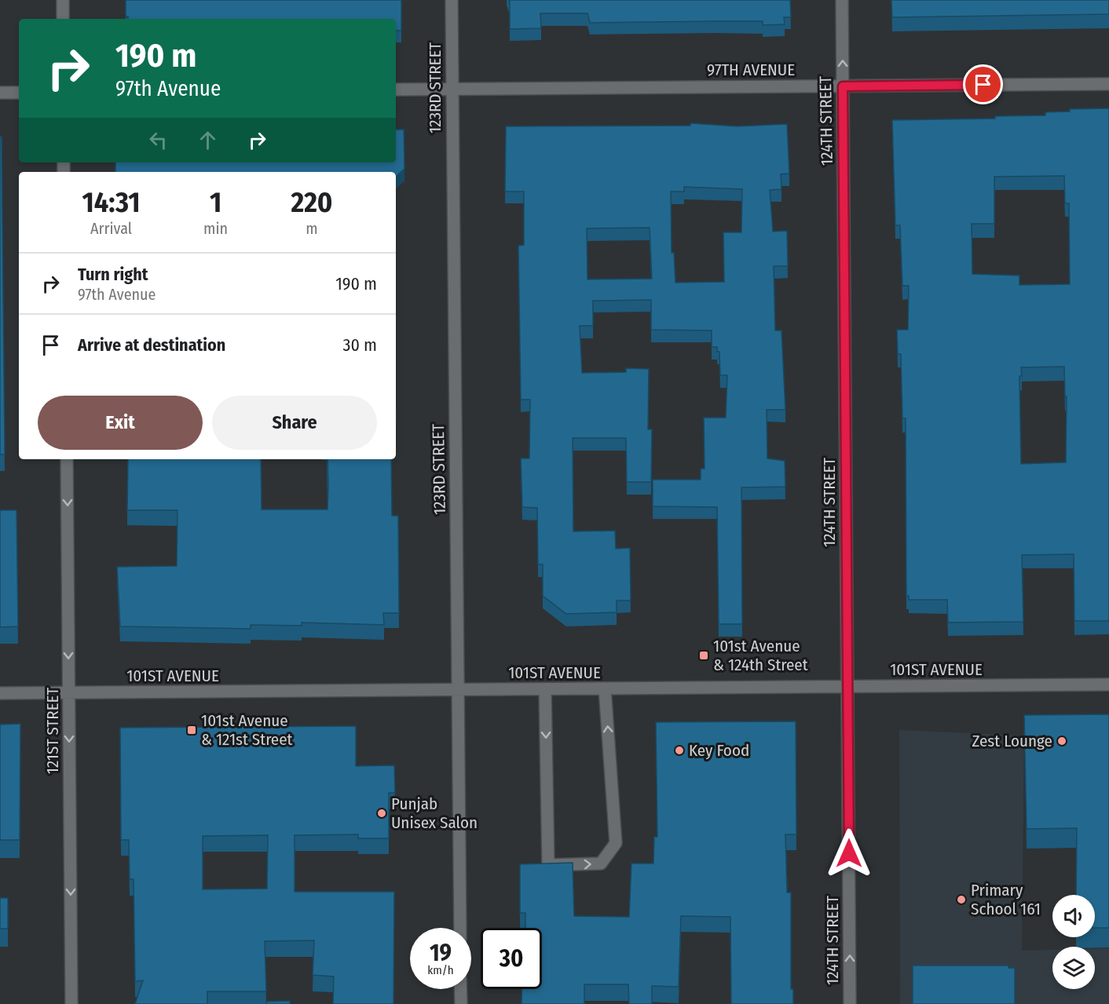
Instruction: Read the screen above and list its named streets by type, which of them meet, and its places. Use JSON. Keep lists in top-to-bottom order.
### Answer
{
  "streets": {
    "street": [
      "97TH AVENUE",
      "123RD STREET",
      "124TH STREET",
      "101ST AVENUE",
      "121ST STREET"
    ]
  },
  "crossings": [
    ["97TH AVENUE", "123RD STREET"],
    ["97TH AVENUE", "124TH STREET"],
    ["123RD STREET", "101ST AVENUE"],
    ["124TH STREET", "101ST AVENUE"],
    ["101ST AVENUE", "121ST STREET"]
  ],
  "one_way": ["124TH STREET", "121ST STREET"],
  "places": {
    "transit": ["101st Avenue & 124th Street", "101st Avenue & 121st Street"],
    "other": [
      "Zest Lounge",
      "Key Food",
      "Punjab Unisex Salon",
      "Primary School 161"
    ]
  },
  "page": {
    "turn": ["190 m", "97th Avenue"],
    "eta": [
      "14:31",
      "Arrival",
      "1",
      "min",
      "220",
      "m"
    ],
    "list": [
      {
        "name": "Turn right",
        "note": "97th Avenue",
        "value": "190 m"
      },
      {
        "name": "Arrive at destination",
        "value": "30 m"
      }
    ],
    "buttons": ["Exit", "Share"],
    "speed": "19 km/h",
    "limit": "30"
  }
}
